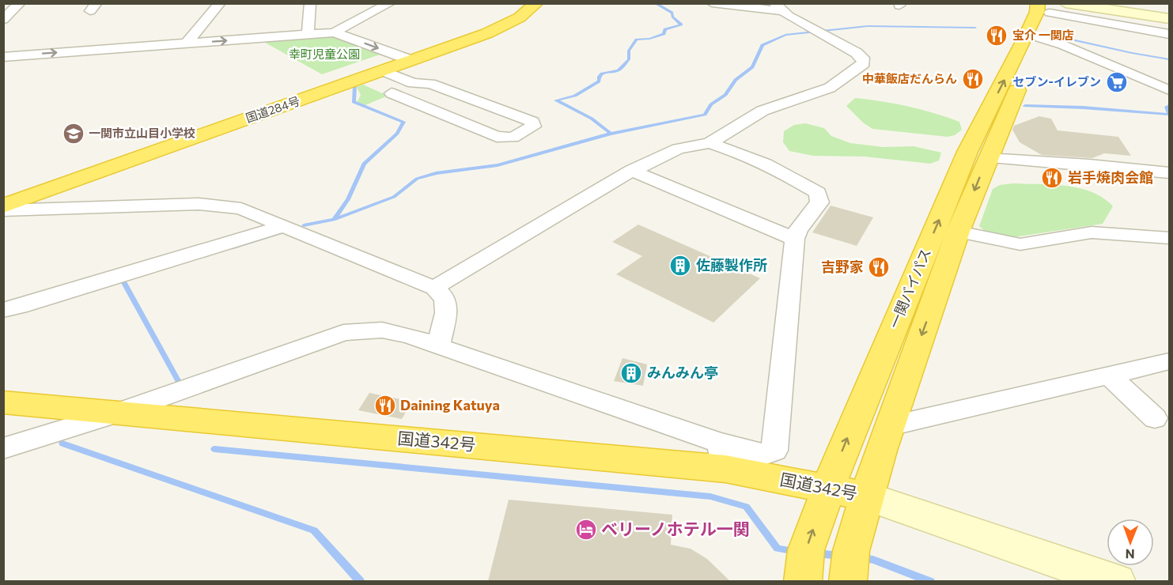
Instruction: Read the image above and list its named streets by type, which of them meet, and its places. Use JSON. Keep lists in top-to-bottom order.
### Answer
{
  "streets": {
    "highway": ["国道284号", "一関バイパス", "国道342号"]
  },
  "crossings": [
    ["一関バイパス", "国道342号"]
  ],
  "parks": ["幸町児童公園"],
  "places": {
    "restaurant": [
      "宝介 一関店",
      "中華飯店だんらん",
      "岩手焼肉会館",
      "吉野家",
      "Daining Katuya"
    ],
    "supermarket": ["セブン-イレブン"],
    "school or university": ["一関市立山目小学校"],
    "building": ["佐藤製作所", "みんみん亭"],
    "hotel": ["ベリーノホテル一関"]
  },
  "north": "bottom"
}
